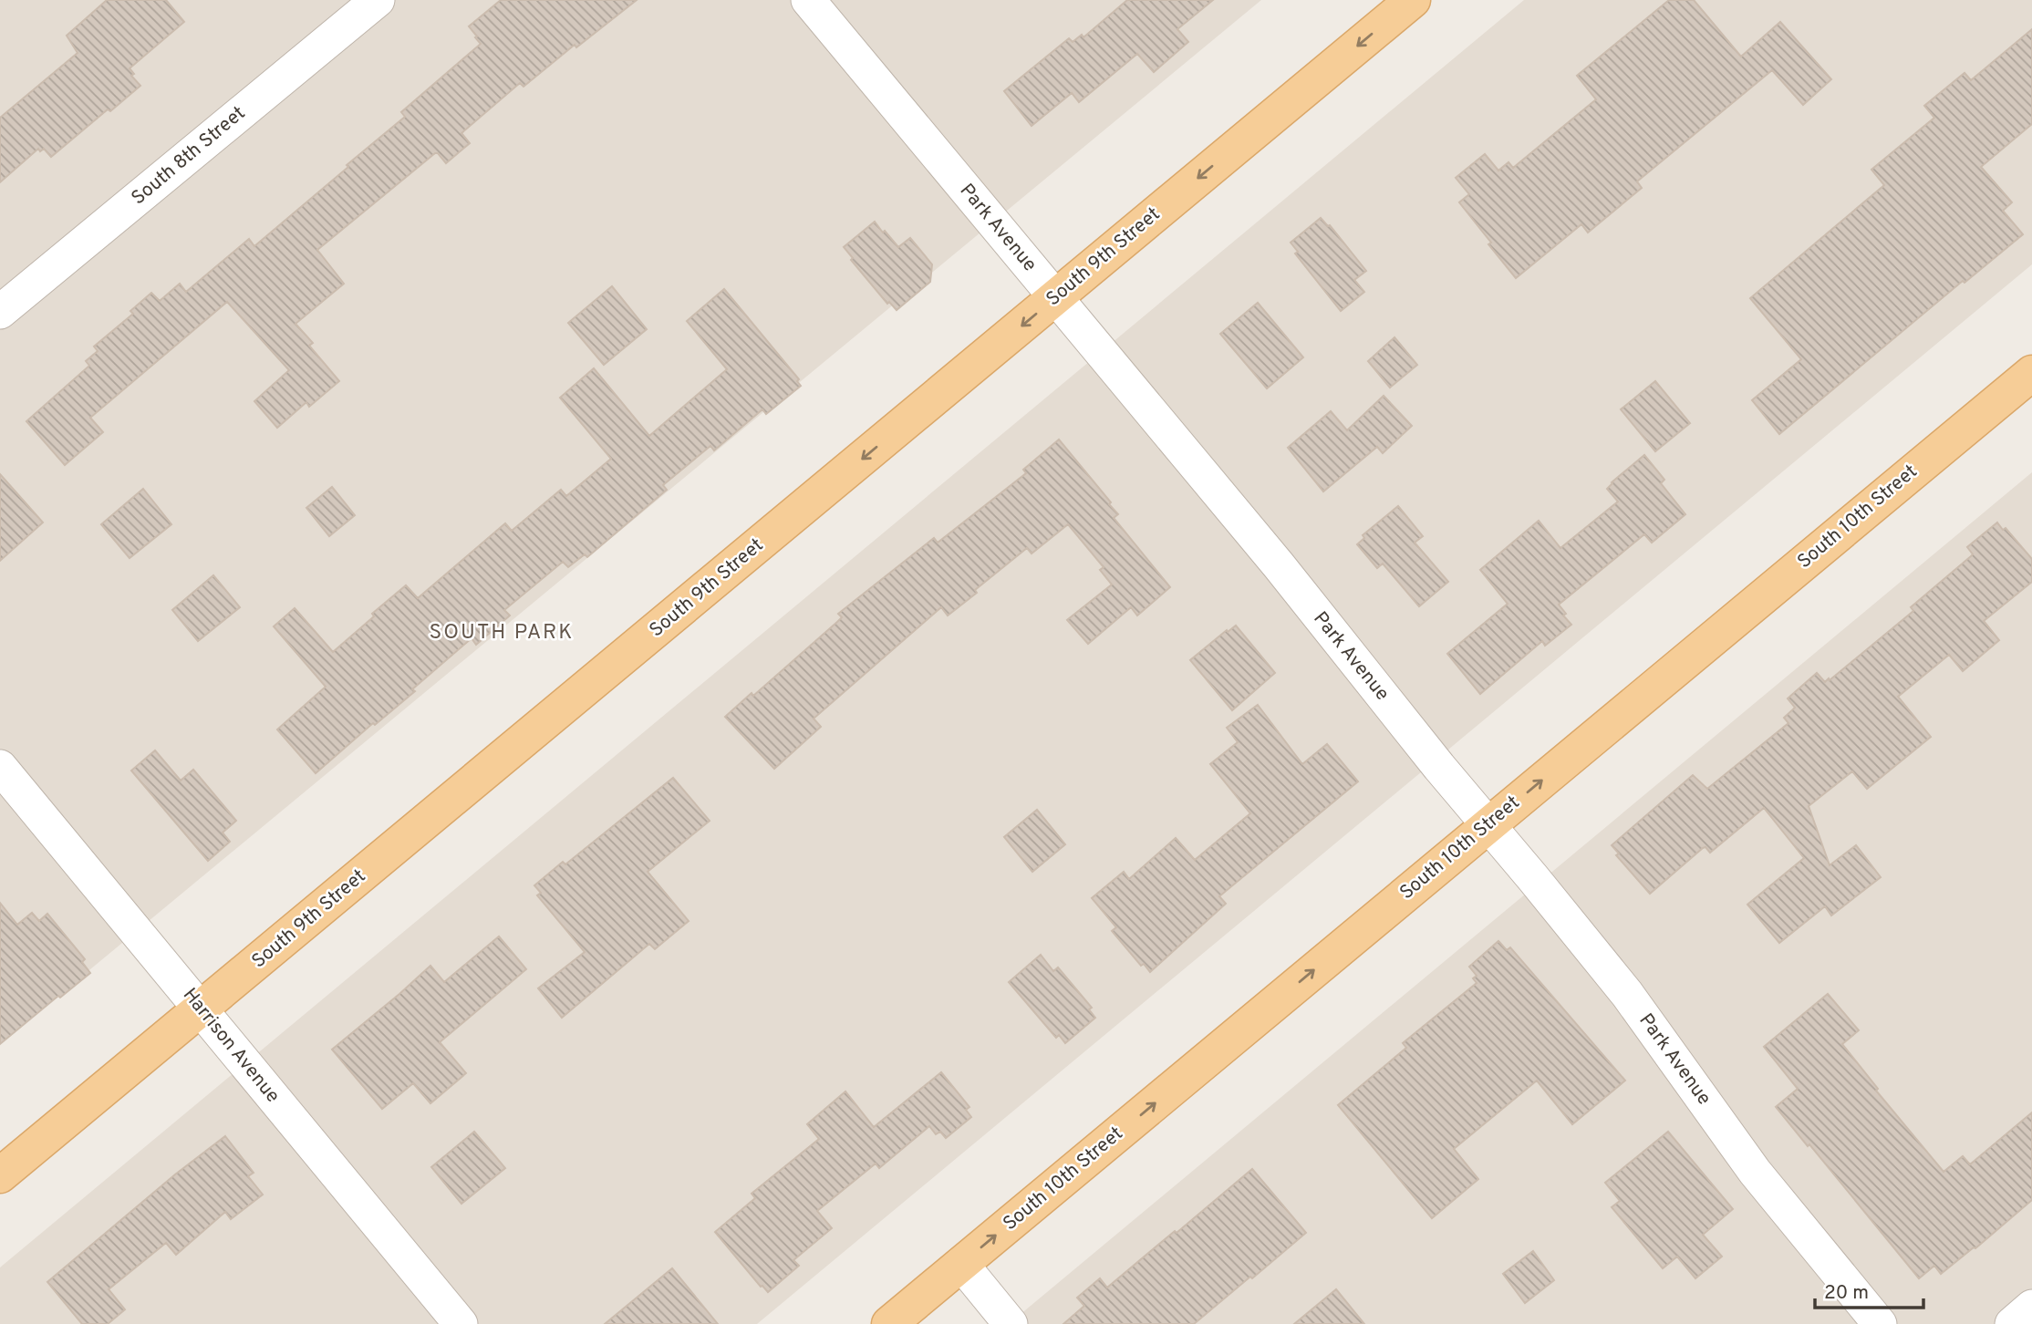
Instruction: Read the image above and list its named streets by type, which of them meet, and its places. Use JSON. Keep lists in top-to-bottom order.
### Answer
{
  "streets": {
    "main road": ["South 9th Street", "South 10th Street"],
    "street": ["South 8th Street", "Park Avenue", "Harrison Avenue"]
  },
  "crossings": [
    ["Park Avenue", "South 9th Street"],
    ["Park Avenue", "South 10th Street"],
    ["South 9th Street", "Harrison Avenue"]
  ],
  "one_way": ["South 9th Street", "South 10th Street"],
  "districts": ["SOUTH PARK"],
  "scale_bar": "20 m"
}
